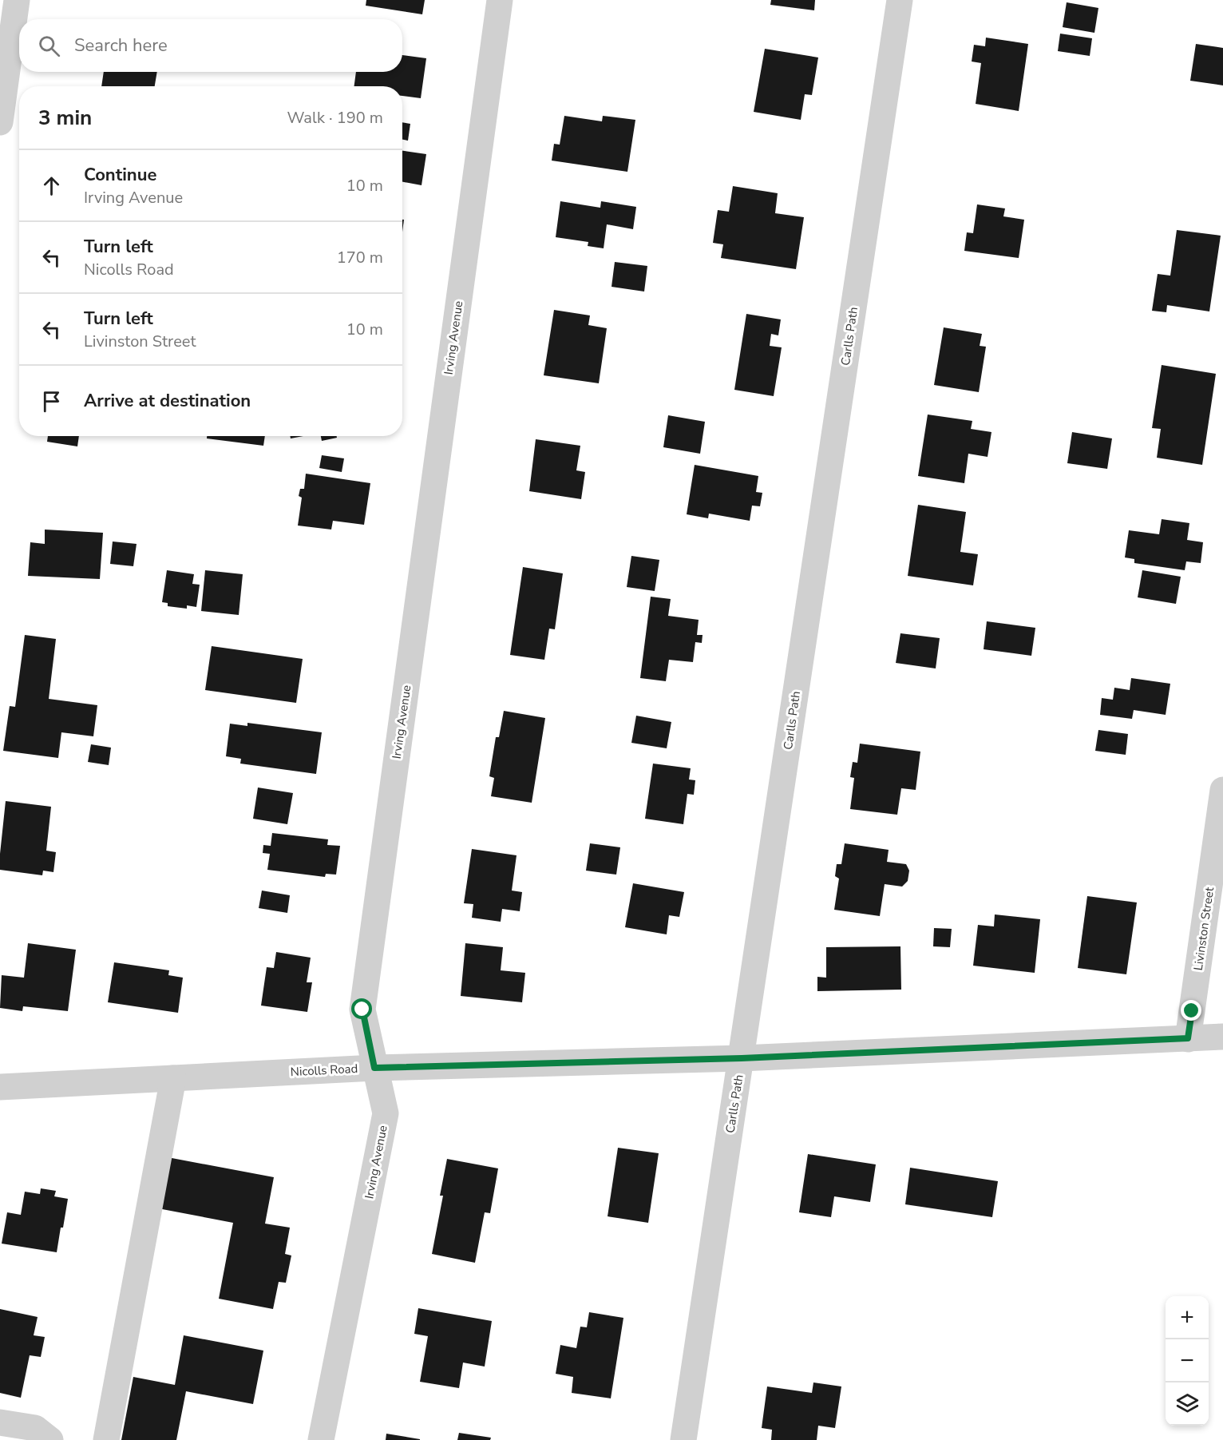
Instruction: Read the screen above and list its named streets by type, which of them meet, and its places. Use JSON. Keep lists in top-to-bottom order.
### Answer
{
  "streets": {
    "street": [
      "Carlls Path",
      "Irving Avenue",
      "Livinston Street",
      "Nicolls Road"
    ]
  },
  "crossings": [
    ["Carlls Path", "Nicolls Road"],
    ["Irving Avenue", "Nicolls Road"],
    ["Livinston Street", "Nicolls Road"]
  ],
  "page": {
    "search": "Search here",
    "heading": ["3 min", "Walk · 190 m"],
    "list": [
      ["Continue", "Irving Avenue", "10 m"],
      ["Turn left", "Nicolls Road", "170 m"],
      ["Turn left", "Livinston Street", "10 m"],
      "Arrive at destination"
    ],
    "map_buttons": ["+", "−"]
  }
}
